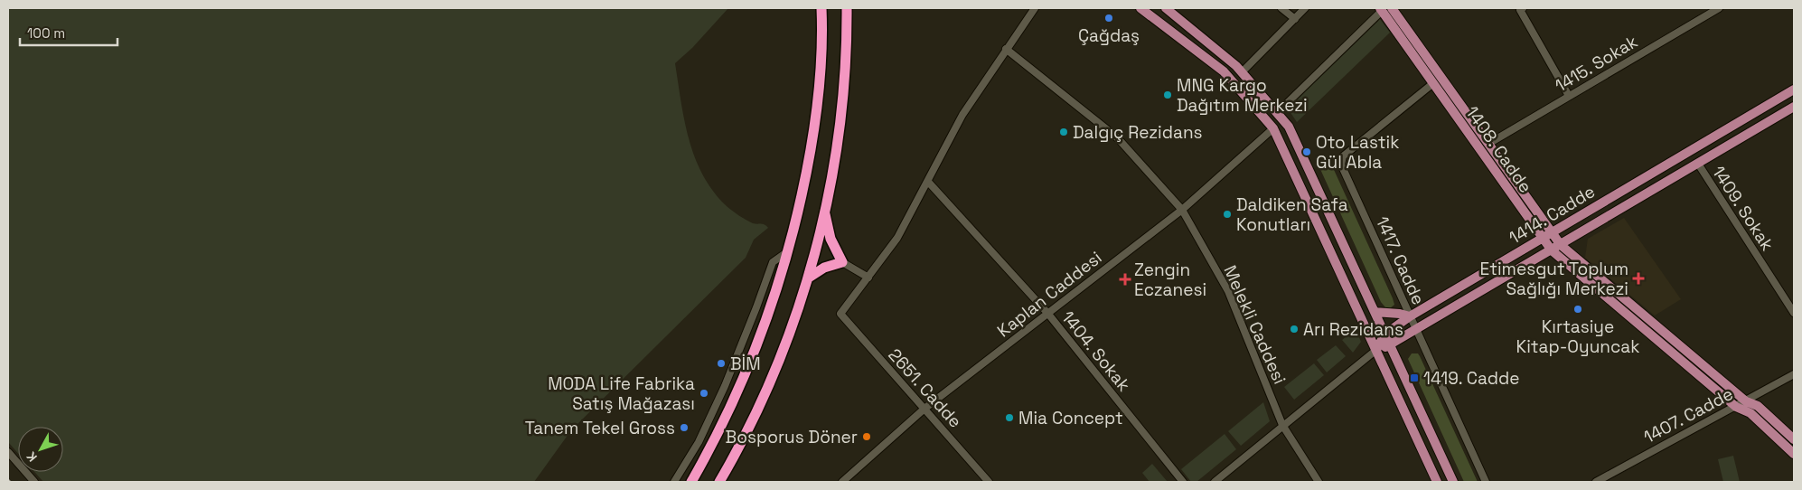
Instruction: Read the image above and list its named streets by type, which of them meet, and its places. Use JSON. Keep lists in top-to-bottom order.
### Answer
{
  "streets": {
    "main road": ["1408. Cadde", "1414. Cadde"],
    "street": [
      "1415. Sokak",
      "1409. Sokak",
      "1417. Cadde",
      "Kaplan Caddesi",
      "Melekli Caddesi",
      "1404. Sokak",
      "2651. Cadde",
      "1407. Cadde"
    ]
  },
  "crossings": [
    ["1415. Sokak", "1408. Cadde"],
    ["1408. Cadde", "1414. Cadde"],
    ["1408. Cadde", "1417. Cadde"],
    ["1408. Cadde", "1407. Cadde"],
    ["1409. Sokak", "1414. Cadde"],
    ["1414. Cadde", "1417. Cadde"],
    ["Kaplan Caddesi", "Melekli Caddesi"],
    ["Kaplan Caddesi", "1404. Sokak"],
    ["Kaplan Caddesi", "2651. Cadde"]
  ],
  "places": {
    "other": [
      "Çağdaş",
      "MNG Kargo Dağıtım Merkezi",
      "Dalgıç Rezidans",
      "Oto Lastik Gül Abla",
      "Daldiken Safa Konutları",
      "Kırtasiye Kitap-Oyuncak",
      "Arı Rezidans",
      "BİM",
      "MODA Life Fabrika Satış Mağazası",
      "Mia Concept",
      "Tanem Tekel Gross",
      "Bosporus Döner"
    ],
    "health": ["Etimesgut Toplum Sağlığı Merkezi", "Zengin Eczanesi"],
    "transit": ["1419. Cadde"]
  },
  "scale_bar": "100 m",
  "north": "bottom left"
}
